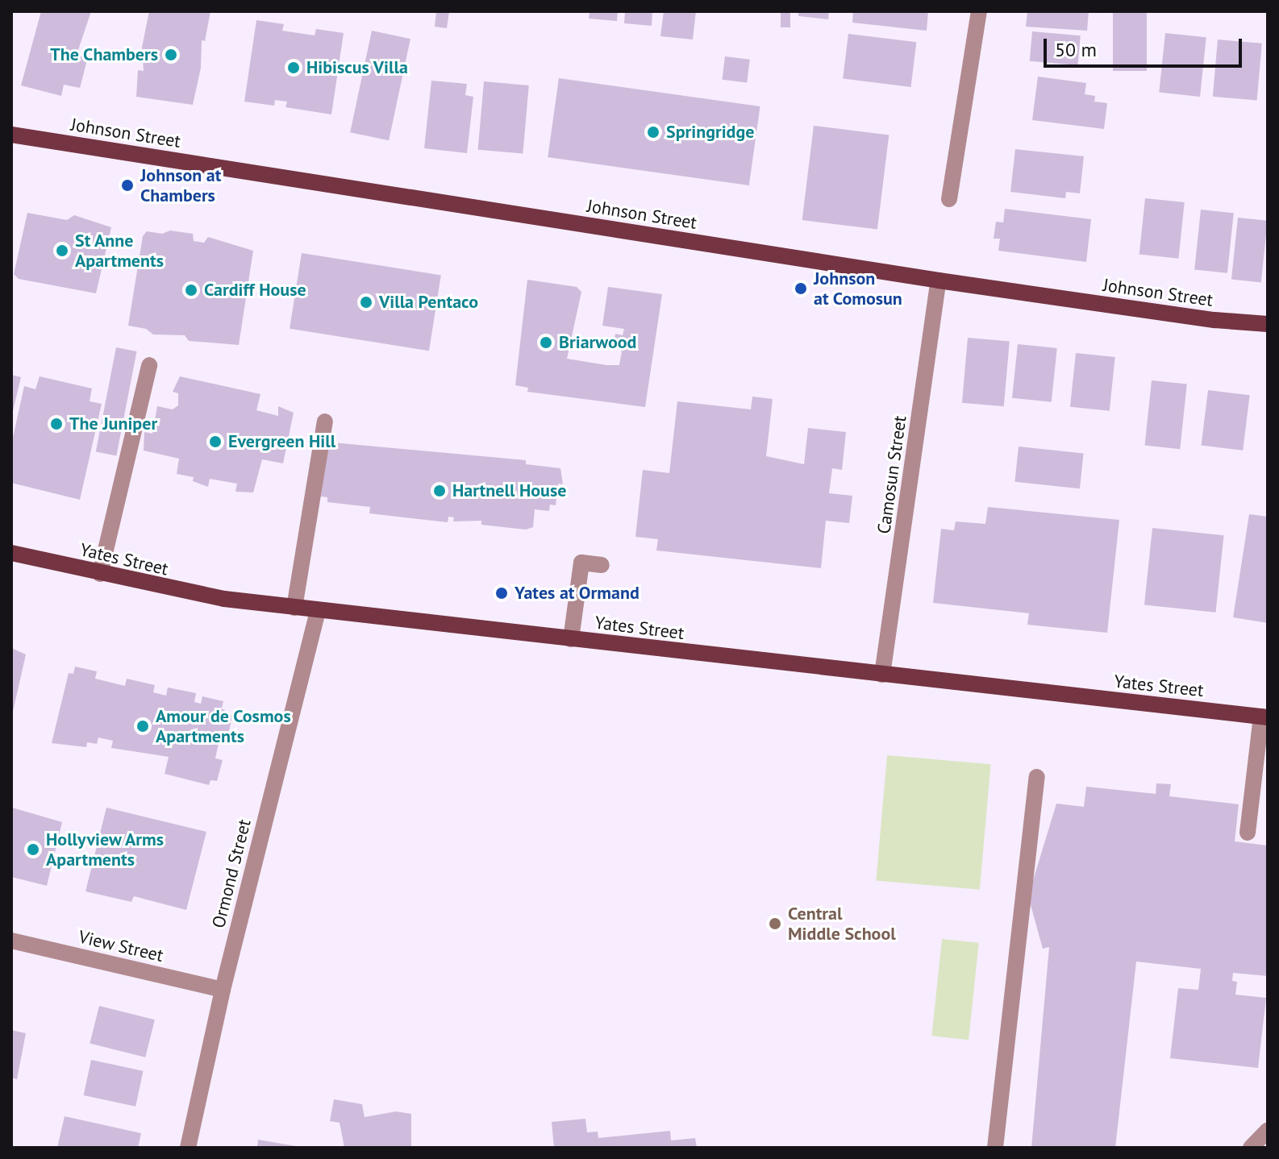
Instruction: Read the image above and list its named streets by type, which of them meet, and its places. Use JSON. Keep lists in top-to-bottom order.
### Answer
{
  "streets": {
    "main road": ["Johnson Street", "Yates Street"],
    "street": ["Camosun Street", "Ormond Street", "View Street"]
  },
  "crossings": [
    ["Johnson Street", "Camosun Street"],
    ["Camosun Street", "Yates Street"],
    ["Yates Street", "Ormond Street"],
    ["Ormond Street", "View Street"]
  ],
  "places": [
    "The Chambers",
    "Hibiscus Villa",
    "Springridge",
    "Johnson at Chambers",
    "St Anne Apartments",
    "Johnson at Comosun",
    "Cardiff House",
    "Villa Pentaco",
    "Briarwood",
    "The Juniper",
    "Evergreen Hill",
    "Hartnell House",
    "Yates at Ormand",
    "Amour de Cosmos Apartments",
    "Hollyview Arms Apartments",
    "Central Middle School"
  ],
  "scale_bar": "50 m"
}
